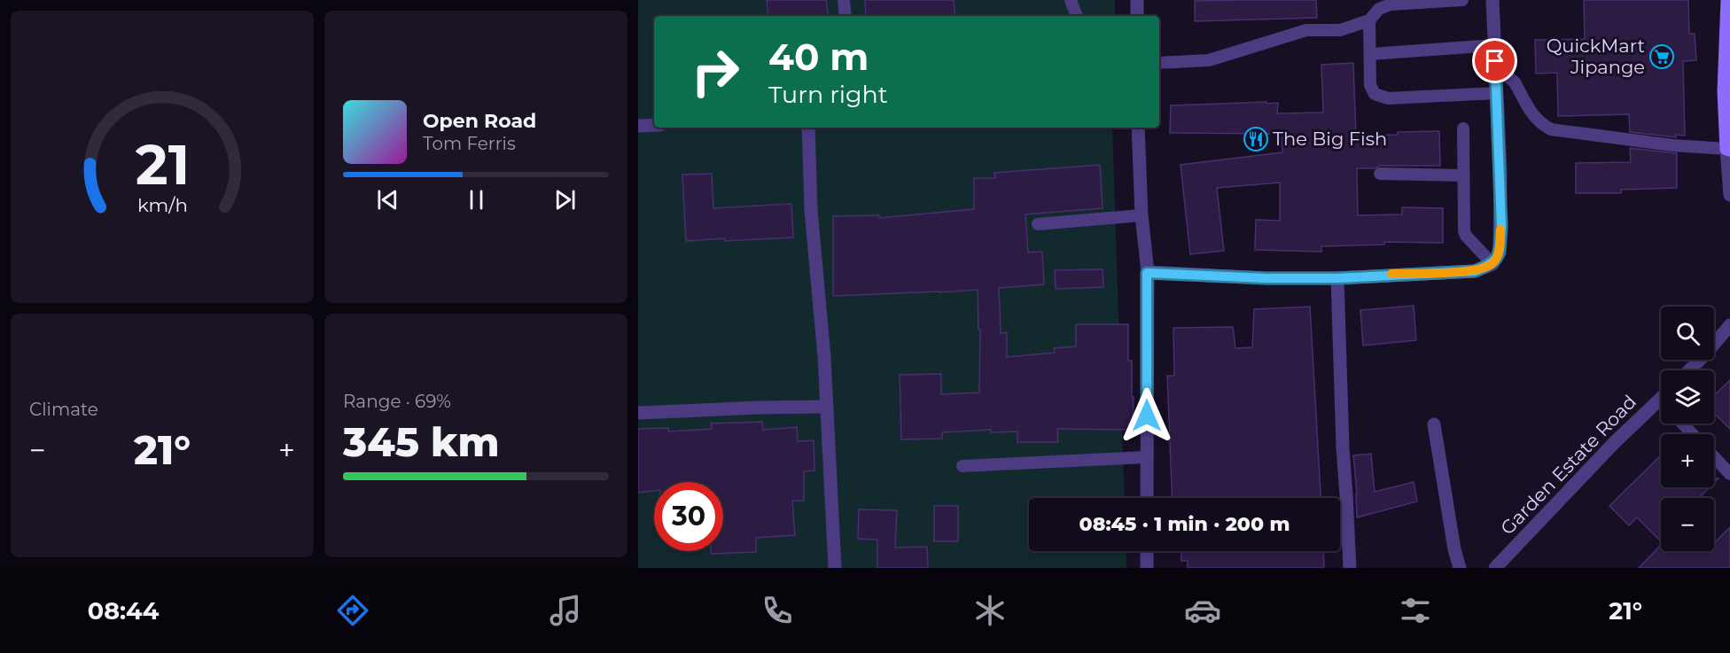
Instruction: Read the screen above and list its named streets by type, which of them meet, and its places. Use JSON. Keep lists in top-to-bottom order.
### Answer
{
  "streets": {
    "street": ["Garden Estate Road"]
  },
  "places": {
    "supermarket": ["QuickMart Jipange"],
    "restaurant": ["The Big Fish"]
  },
  "page": {
    "turn": ["40 m", "Turn right"],
    "song": ["Open Road", "Tom Ferris"],
    "map_buttons": ["+", "−"],
    "tile": [
      "Climate",
      ["Range · 69%", "345 km"]
    ],
    "heat": ["−", "21°", "+"],
    "limit": "30",
    "trip": "08:45 · 1 min · 200 m",
    "tabs": ["08:44", "21°"],
    "gauge": ["21", "km/h"]
  }
}
